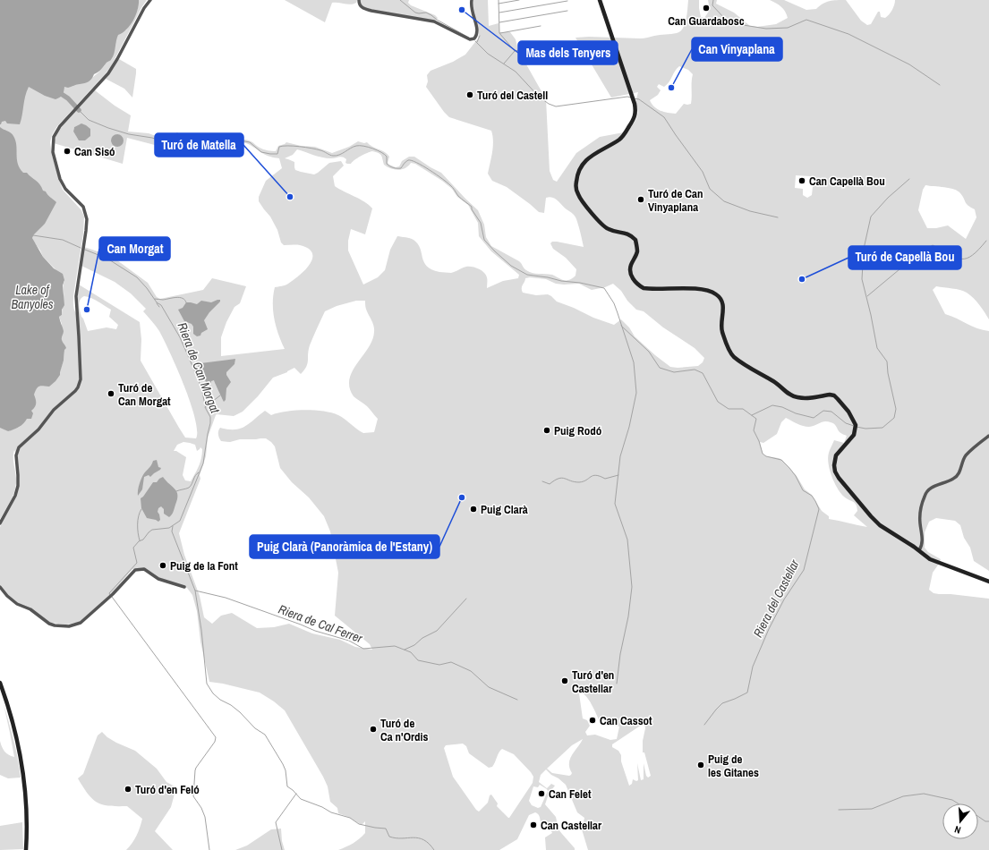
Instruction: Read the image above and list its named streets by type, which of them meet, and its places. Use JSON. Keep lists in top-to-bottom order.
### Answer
{
  "water": [
    "Lake of Banyoles",
    "Riera de Can Morgat",
    "Riera del Castellar",
    "Riera de Cal Ferrer"
  ],
  "places": [
    "Can Guardabosc",
    "Mas dels Tenyers",
    "Can Vinyaplana",
    "Turó del Castell",
    "Can Sisó",
    "Can Capellà Bou",
    "Turó de Matella",
    "Turó de Can Vinyaplana",
    "Turó de Capellà Bou",
    "Can Morgat",
    "Turó de Can Morgat",
    "Puig Rodó",
    "Puig Clarà (Panoràmica de l'Estany)",
    "Puig Clarà",
    "Puig de la Font",
    "Turó d'en Castellar",
    "Can Cassot",
    "Turó de Ca n'Ordis",
    "Puig de les Gitanes",
    "Turó d'en Feló",
    "Can Felet",
    "Can Castellar"
  ],
  "north": "bottom"
}
